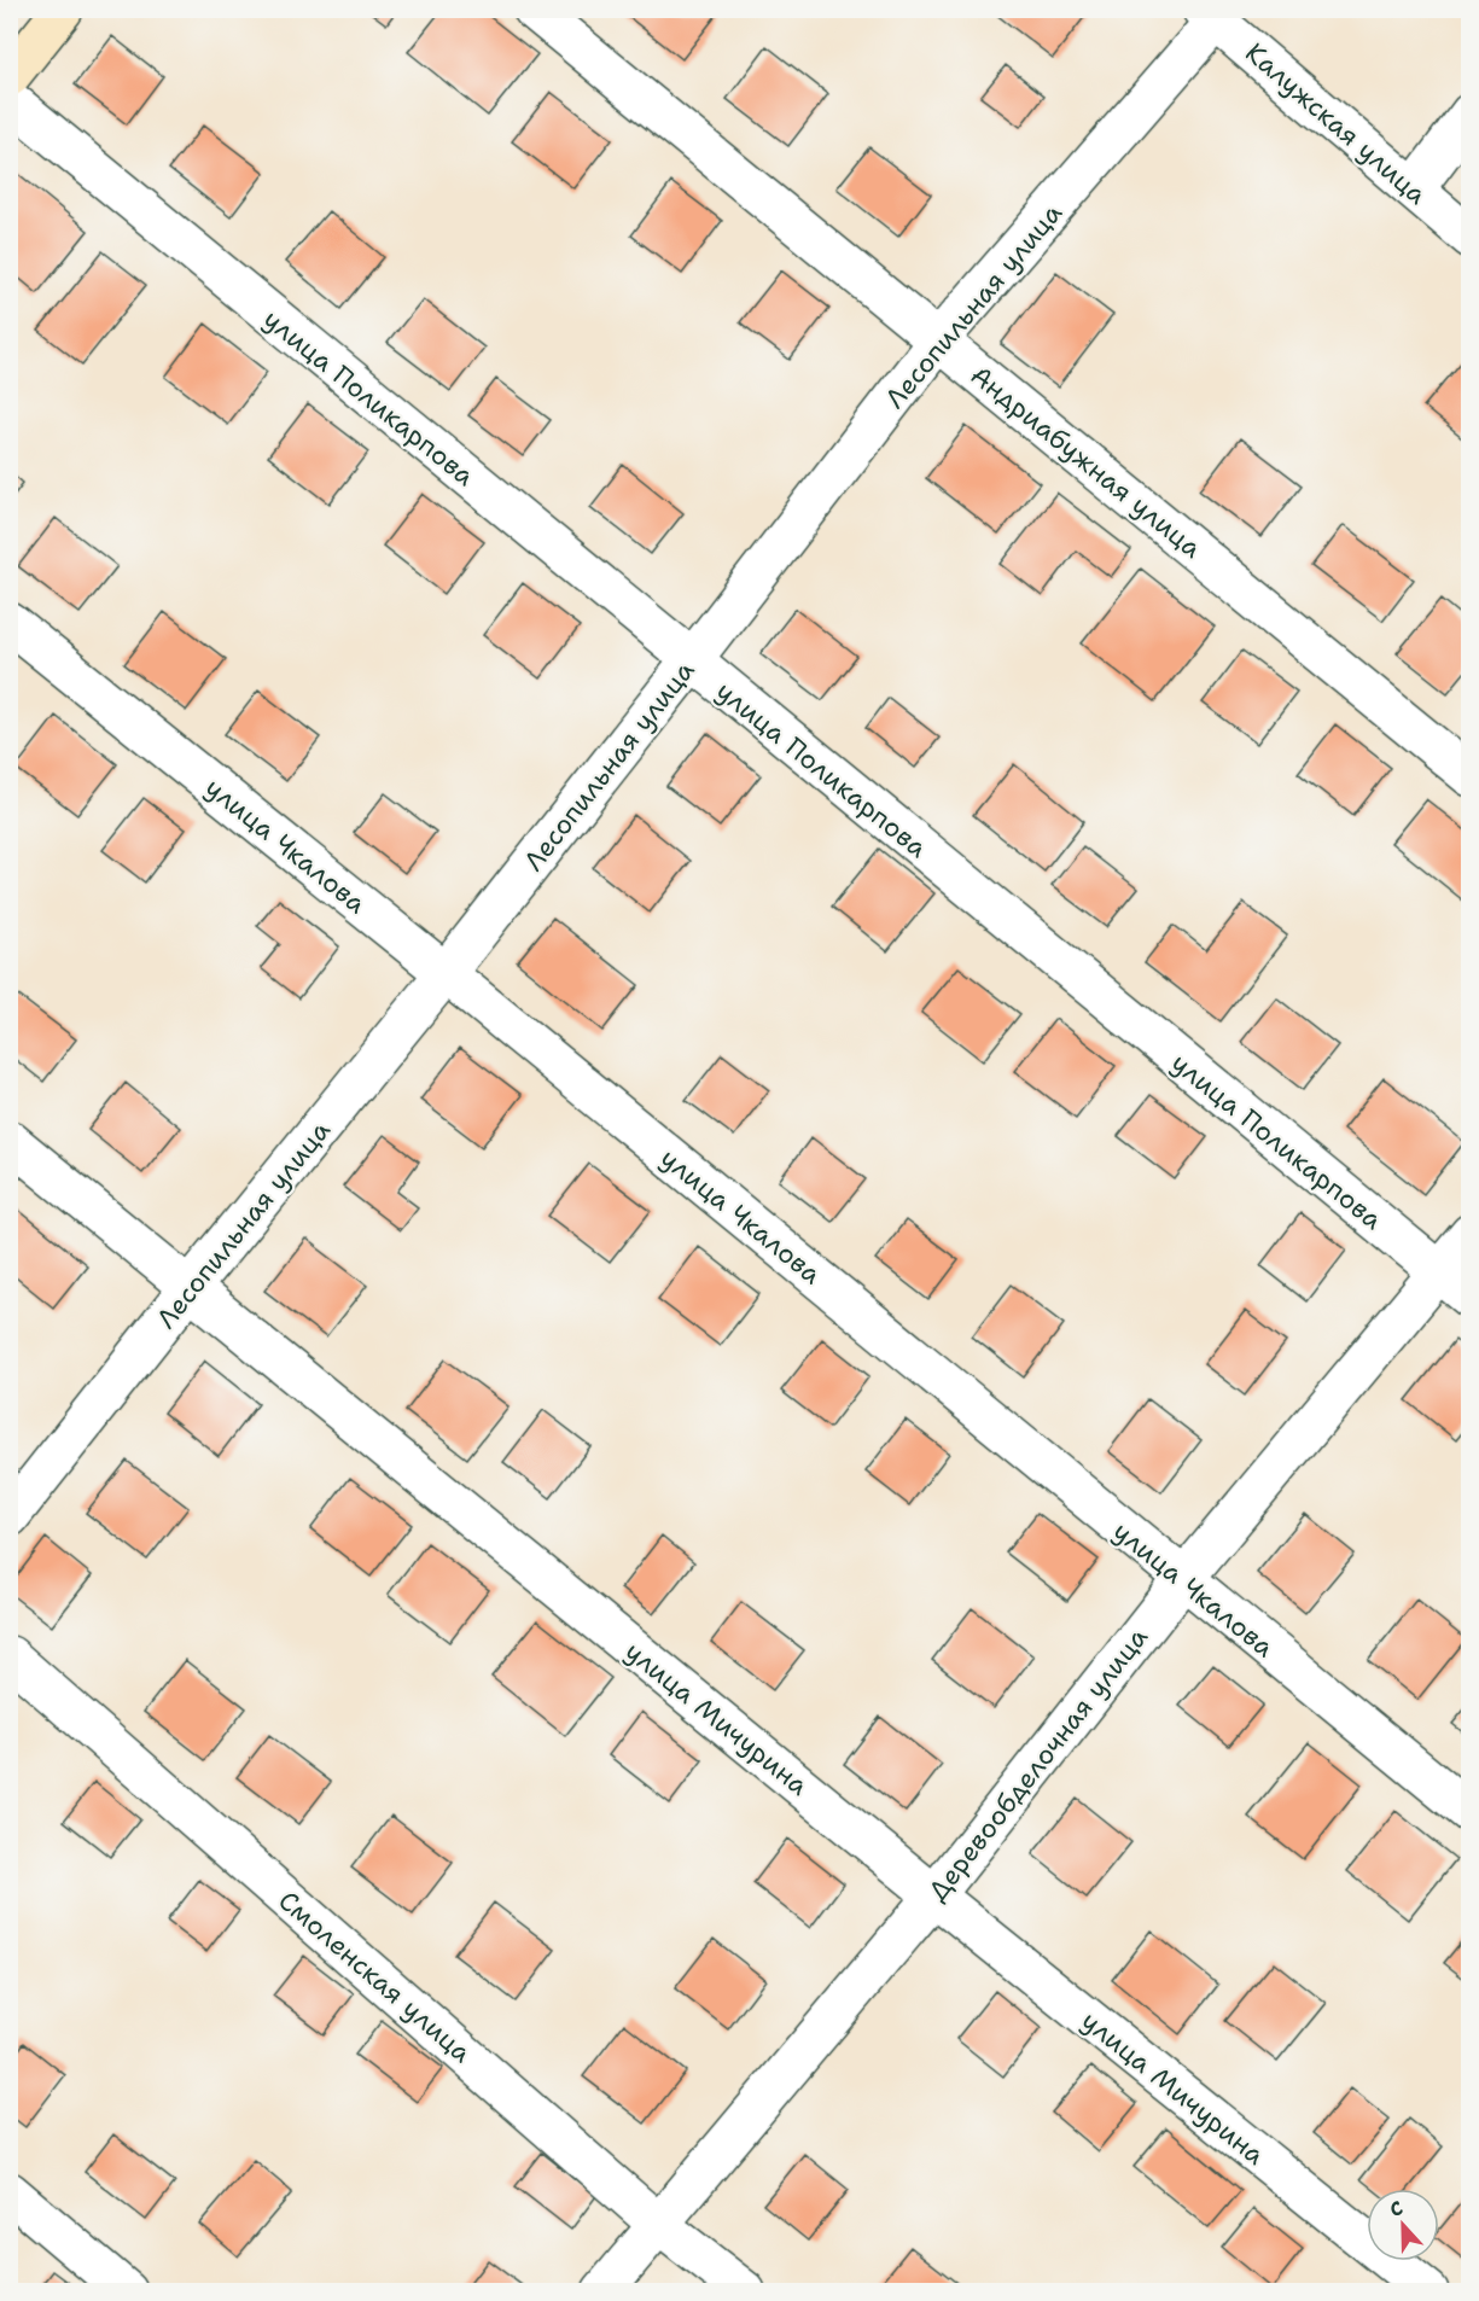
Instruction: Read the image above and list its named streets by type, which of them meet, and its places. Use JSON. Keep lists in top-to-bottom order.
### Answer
{
  "streets": {
    "street": [
      "Калужская улица",
      "Лесопильная улица",
      "улица Поликарпова",
      "Андриабужная улица",
      "улица Чкалова",
      "улица Мичурина",
      "Деревообделочная улица",
      "Смоленская улица"
    ]
  },
  "crossings": [
    ["Калужская улица", "Лесопильная улица"],
    ["Лесопильная улица", "улица Поликарпова"],
    ["Лесопильная улица", "Андриабужная улица"],
    ["Лесопильная улица", "улица Чкалова"],
    ["Лесопильная улица", "улица Мичурина"],
    ["улица Поликарпова", "Деревообделочная улица"],
    ["улица Чкалова", "Деревообделочная улица"],
    ["улица Мичурина", "Деревообделочная улица"],
    ["Деревообделочная улица", "Смоленская улица"]
  ],
  "north": "top"
}
